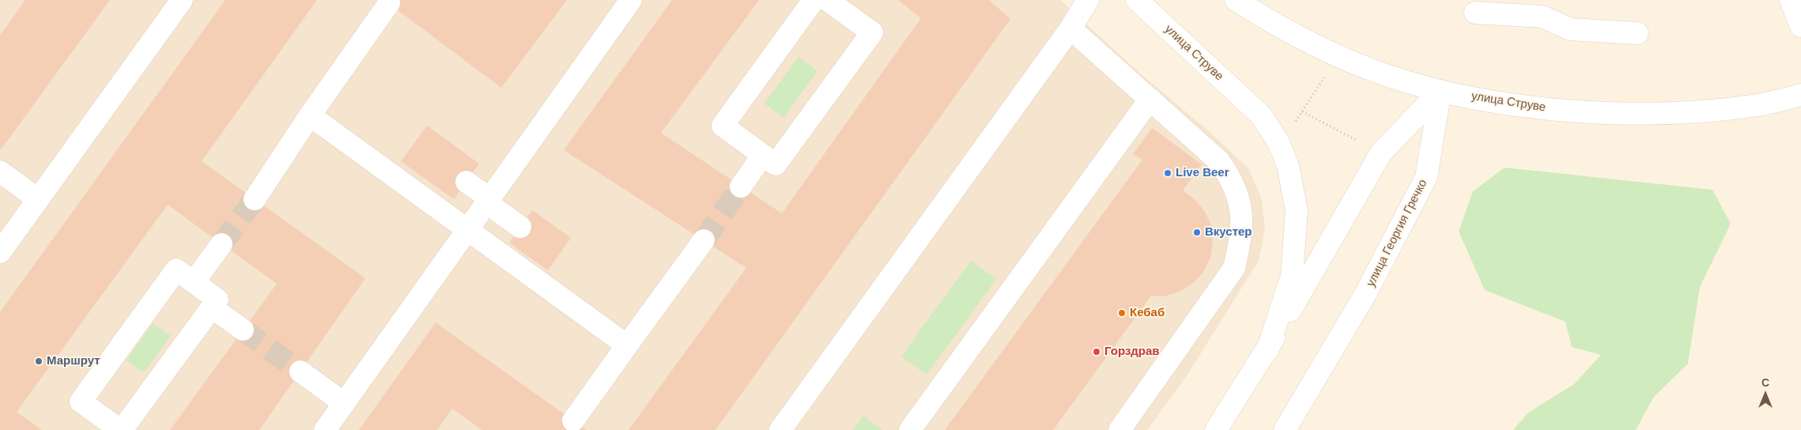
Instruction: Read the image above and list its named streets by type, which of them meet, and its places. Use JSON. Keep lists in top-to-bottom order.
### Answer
{
  "streets": {
    "street": ["улица Струве", "улица Георгия Гречко"]
  },
  "crossings": [
    ["улица Струве", "улица Георгия Гречко"]
  ],
  "places": [
    "Live Beer",
    "Вкустер",
    "Кебаб",
    "Горздрав",
    "Маршрут"
  ],
  "north": "top"
}
